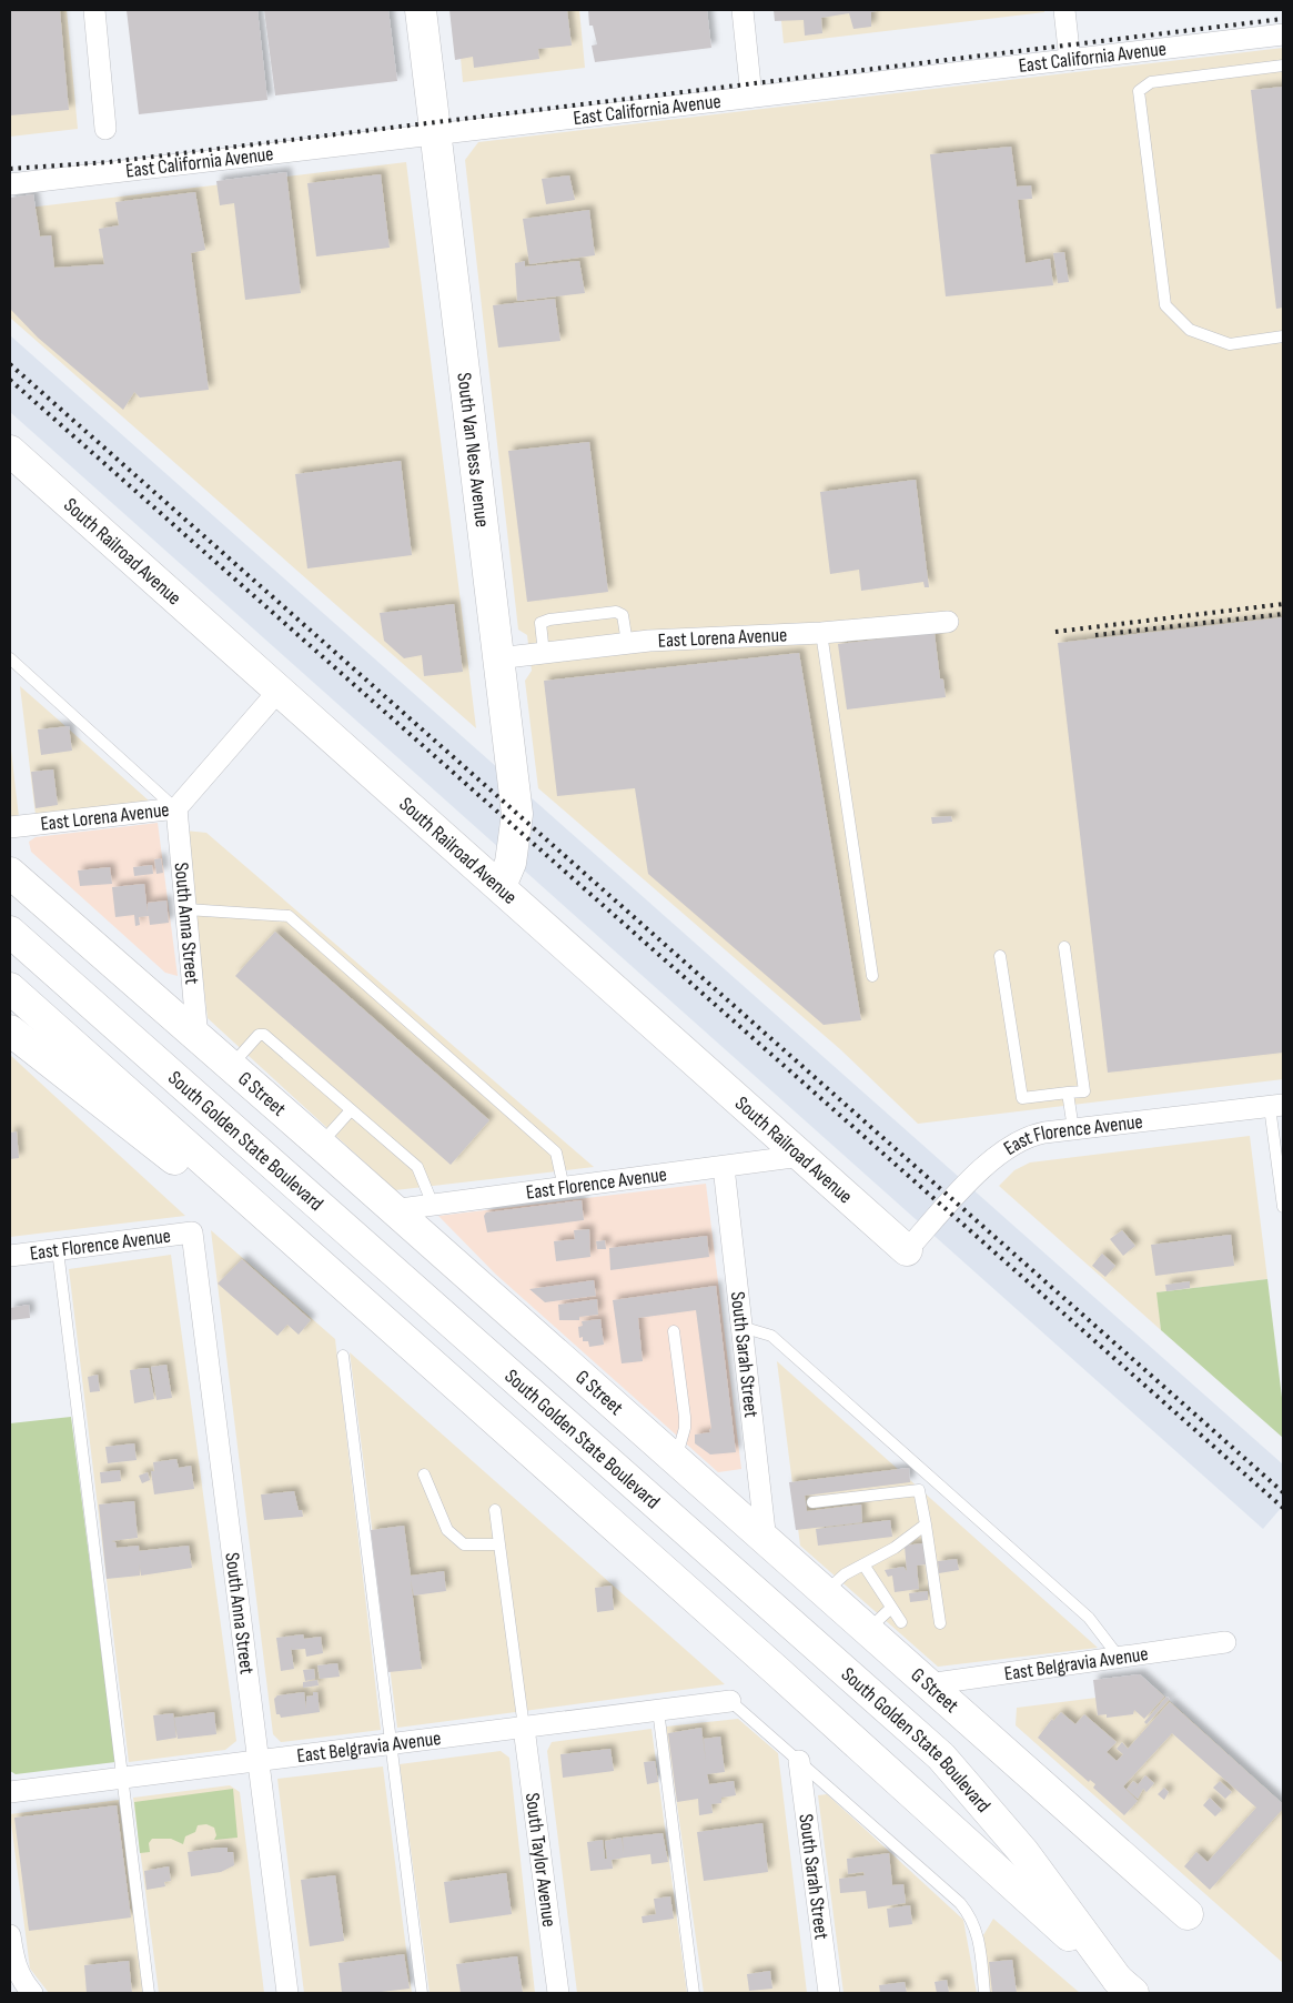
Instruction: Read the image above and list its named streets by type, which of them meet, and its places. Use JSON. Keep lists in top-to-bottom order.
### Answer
{
  "streets": {
    "main road": [
      "South Van Ness Avenue",
      "South Railroad Avenue",
      "G Street",
      "South Golden State Boulevard"
    ],
    "street": [
      "East California Avenue",
      "East Lorena Avenue",
      "South Anna Street",
      "East Florence Avenue",
      "South Sarah Street",
      "East Belgravia Avenue",
      "South Taylor Avenue"
    ]
  },
  "crossings": [
    ["East California Avenue", "South Van Ness Avenue"],
    ["South Van Ness Avenue", "South Railroad Avenue"],
    ["South Van Ness Avenue", "East Lorena Avenue"],
    ["South Railroad Avenue", "East Lorena Avenue"],
    ["South Railroad Avenue", "East Florence Avenue"],
    ["East Lorena Avenue", "South Anna Street"],
    ["South Anna Street", "G Street"],
    ["South Anna Street", "East Florence Avenue"],
    ["South Anna Street", "East Belgravia Avenue"],
    ["G Street", "East Florence Avenue"],
    ["G Street", "South Sarah Street"],
    ["G Street", "East Belgravia Avenue"],
    ["East Florence Avenue", "South Sarah Street"],
    ["East Belgravia Avenue", "South Taylor Avenue"]
  ]
}
